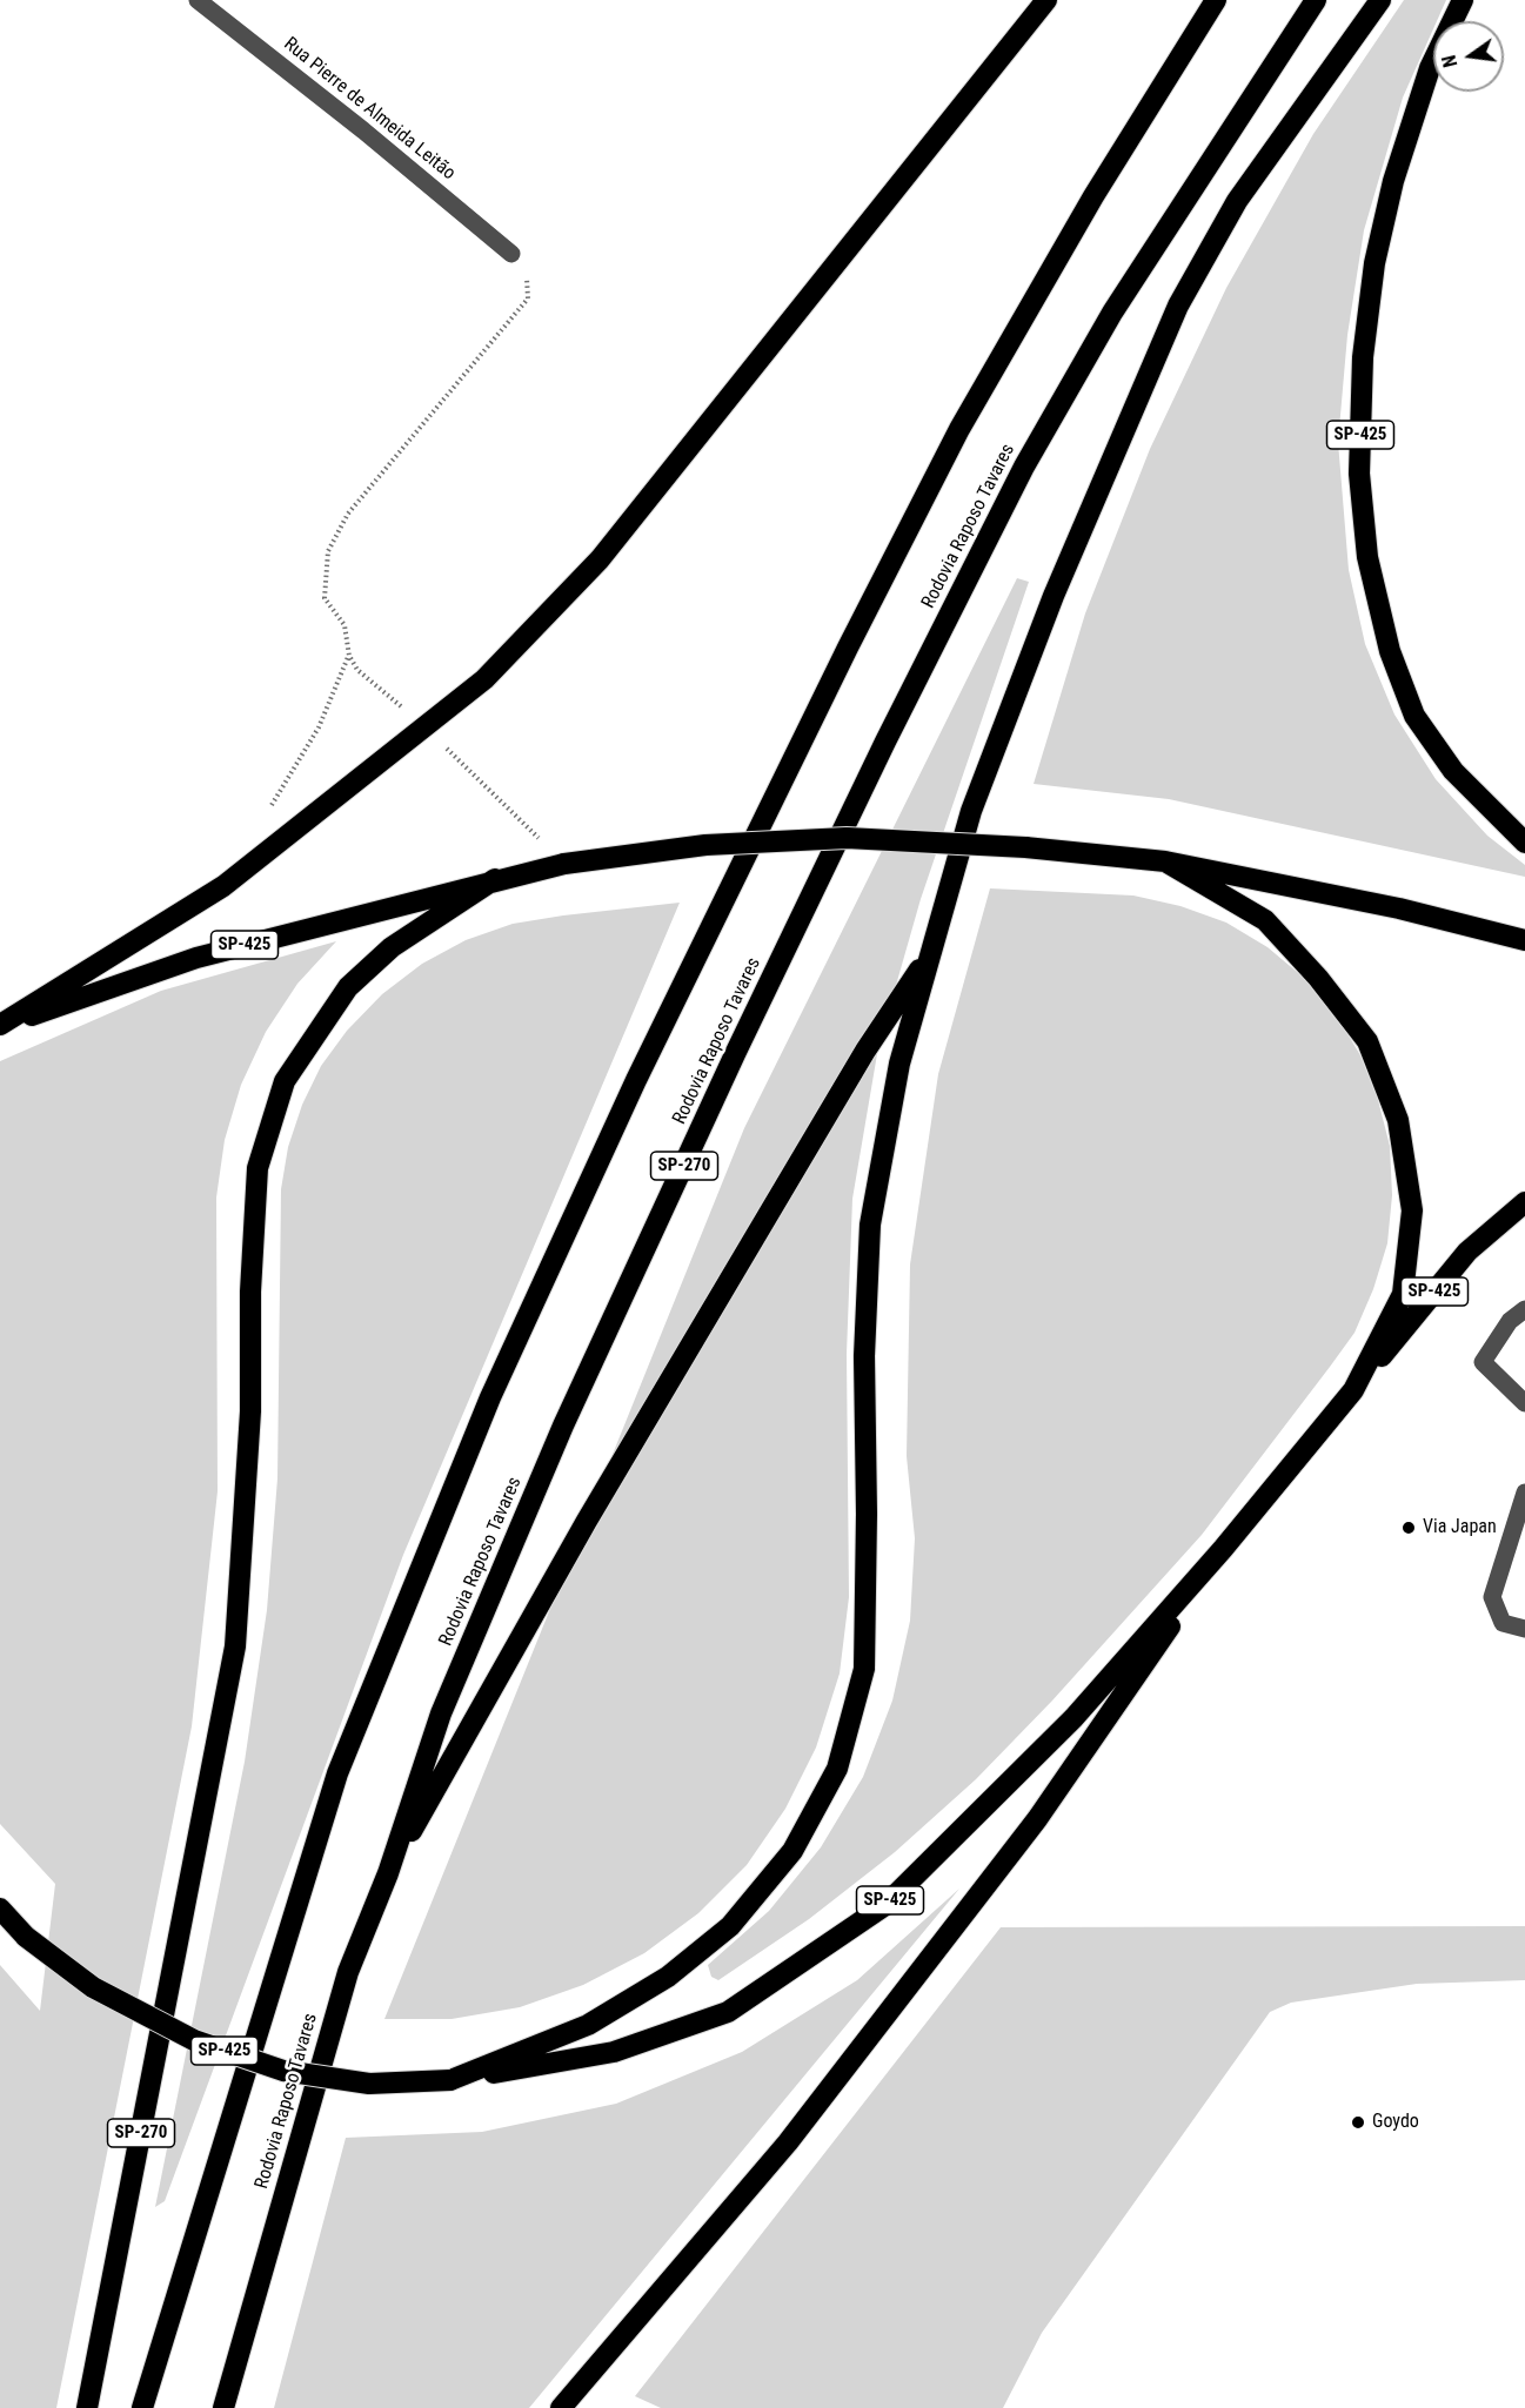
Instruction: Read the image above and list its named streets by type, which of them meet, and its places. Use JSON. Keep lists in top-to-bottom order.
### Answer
{
  "streets": {
    "highway": ["SP-425", "Rodovia Raposo Tavares", "SP-270"],
    "street": ["Rua Pierre de Almeida Leitão"]
  },
  "crossings": [
    ["SP-425", "SP-270"]
  ],
  "places": ["Via Japan", "Goydo"],
  "north": "left"
}
